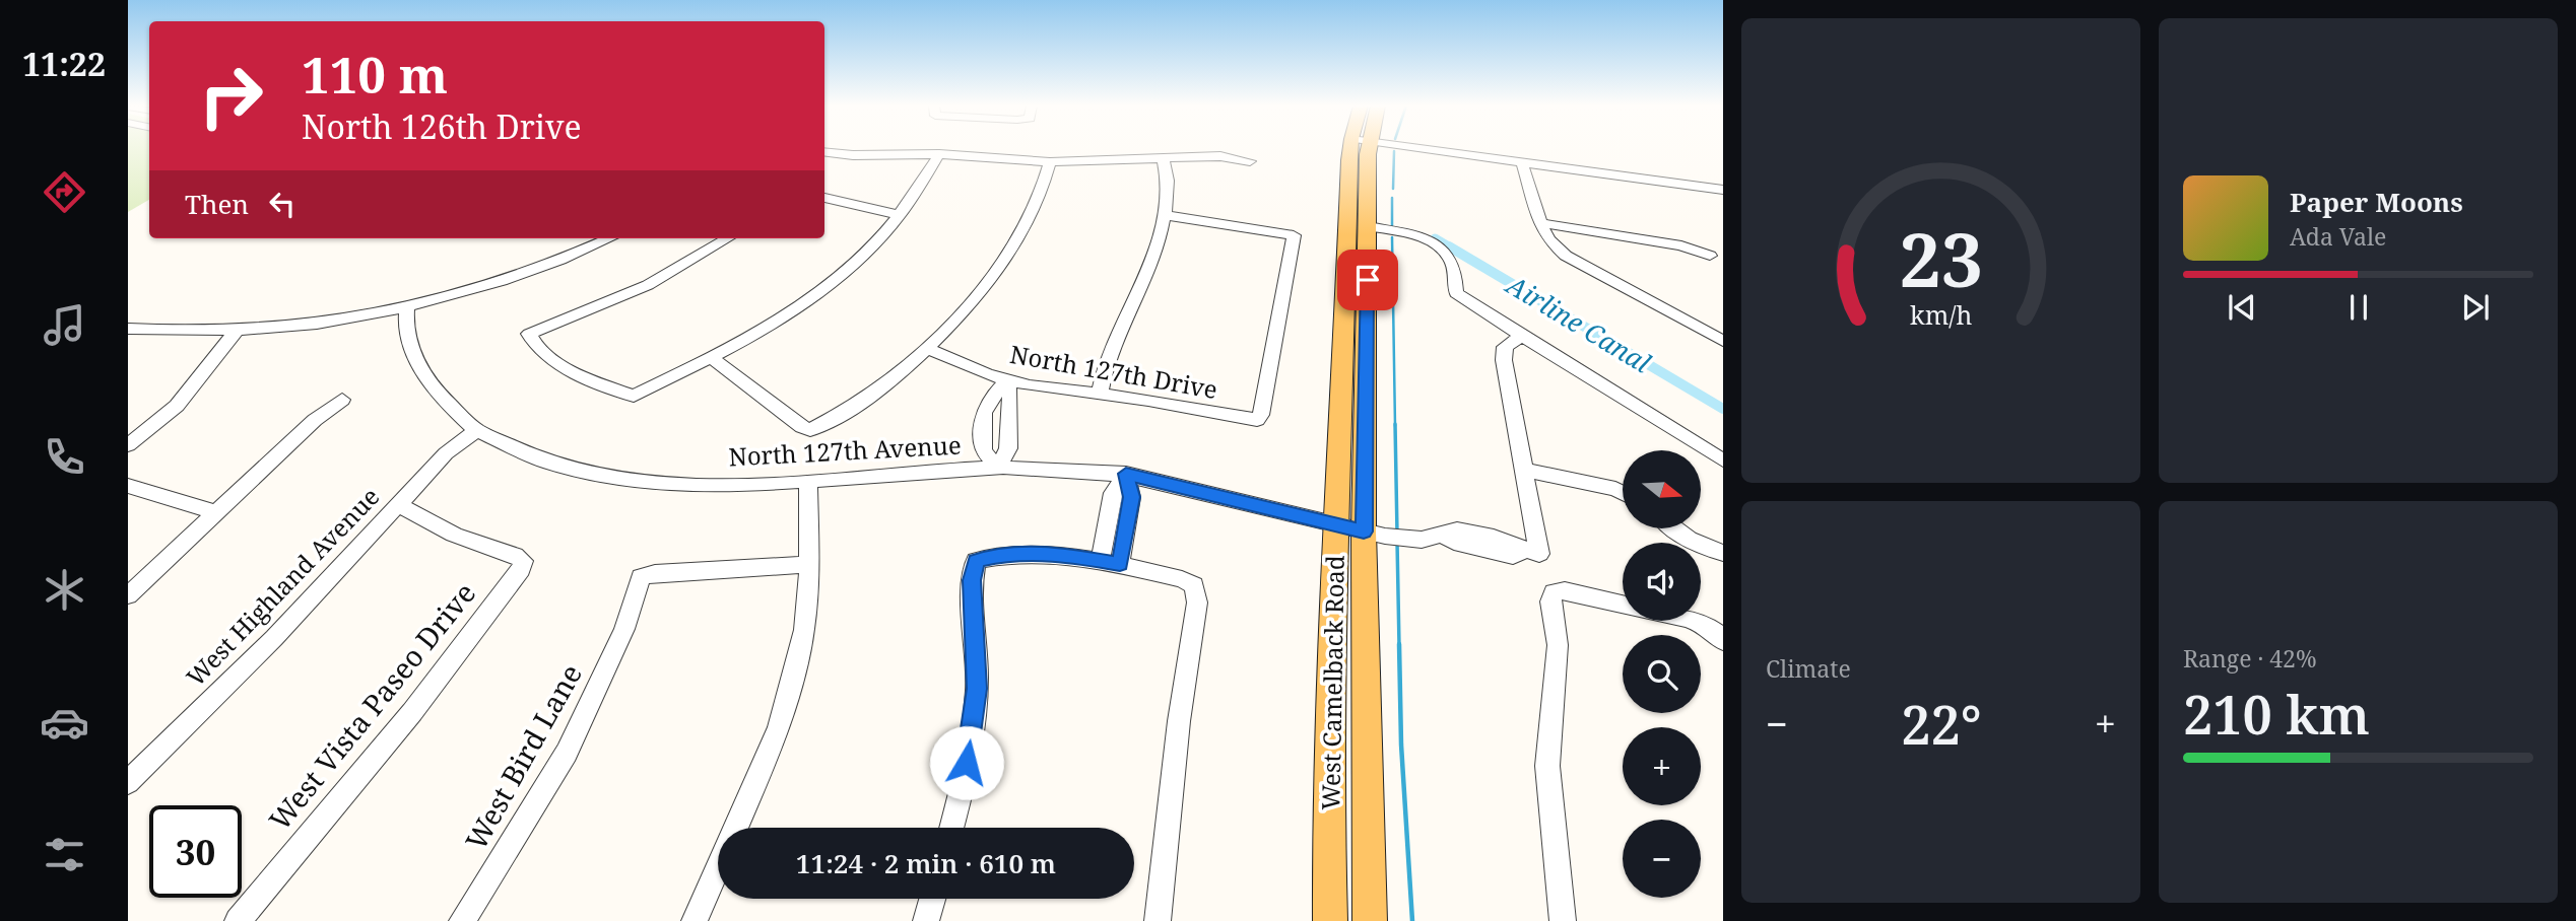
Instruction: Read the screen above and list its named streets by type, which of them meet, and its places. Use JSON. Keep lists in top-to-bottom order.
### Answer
{
  "streets": {
    "main road": ["West Camelback Road"],
    "street": [
      "North 127th Drive",
      "North 127th Avenue",
      "West Highland Avenue",
      "West Vista Paseo Drive",
      "West Bird Lane"
    ]
  },
  "crossings": [
    ["North 127th Avenue", "West Highland Avenue"],
    ["North 127th Avenue", "West Camelback Road"],
    ["West Highland Avenue", "West Vista Paseo Drive"]
  ],
  "water": ["Airline Canal"],
  "north": "right",
  "page": {
    "tabs": "11:22",
    "turn": ["110 m", "North 126th Drive"],
    "then": "Then",
    "song": ["Paper Moons", "Ada Vale"],
    "map_buttons": ["+", "−"],
    "tile": [
      "Climate",
      ["Range · 42%", "210 km"]
    ],
    "heat": ["−", "22°", "+"],
    "limit": "30",
    "trip": "11:24 · 2 min · 610 m",
    "gauge": ["23", "km/h"]
  }
}
